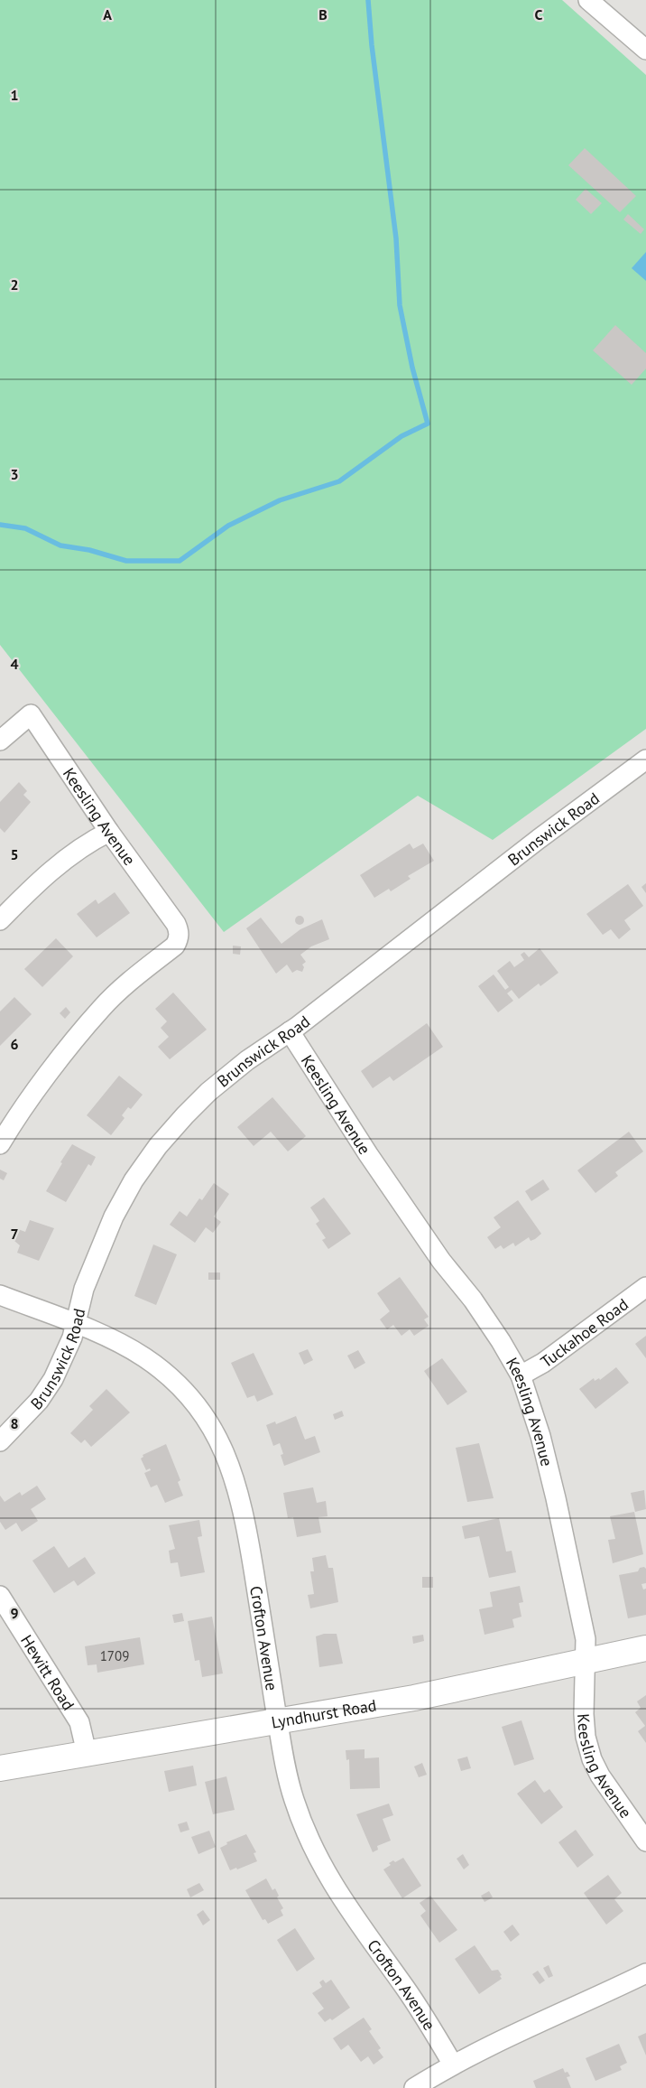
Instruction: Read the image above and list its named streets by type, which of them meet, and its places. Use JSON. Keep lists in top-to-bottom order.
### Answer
{
  "streets": {
    "main road": ["Lyndhurst Road"],
    "street": [
      "Keesling Avenue",
      "Brunswick Road",
      "Tuckahoe Road",
      "Crofton Avenue",
      "Hewitt Road"
    ]
  },
  "crossings": [
    ["Keesling Avenue", "Brunswick Road"],
    ["Keesling Avenue", "Tuckahoe Road"],
    ["Keesling Avenue", "Lyndhurst Road"],
    ["Brunswick Road", "Crofton Avenue"],
    ["Crofton Avenue", "Lyndhurst Road"],
    ["Hewitt Road", "Lyndhurst Road"]
  ],
  "house_numbers": ["1709"],
  "grid": {
    "columns": ["A", "B", "C"],
    "rows": [
      "1",
      "2",
      "3",
      "4",
      "5",
      "6",
      "7",
      "8",
      "9"
    ]
  }
}
